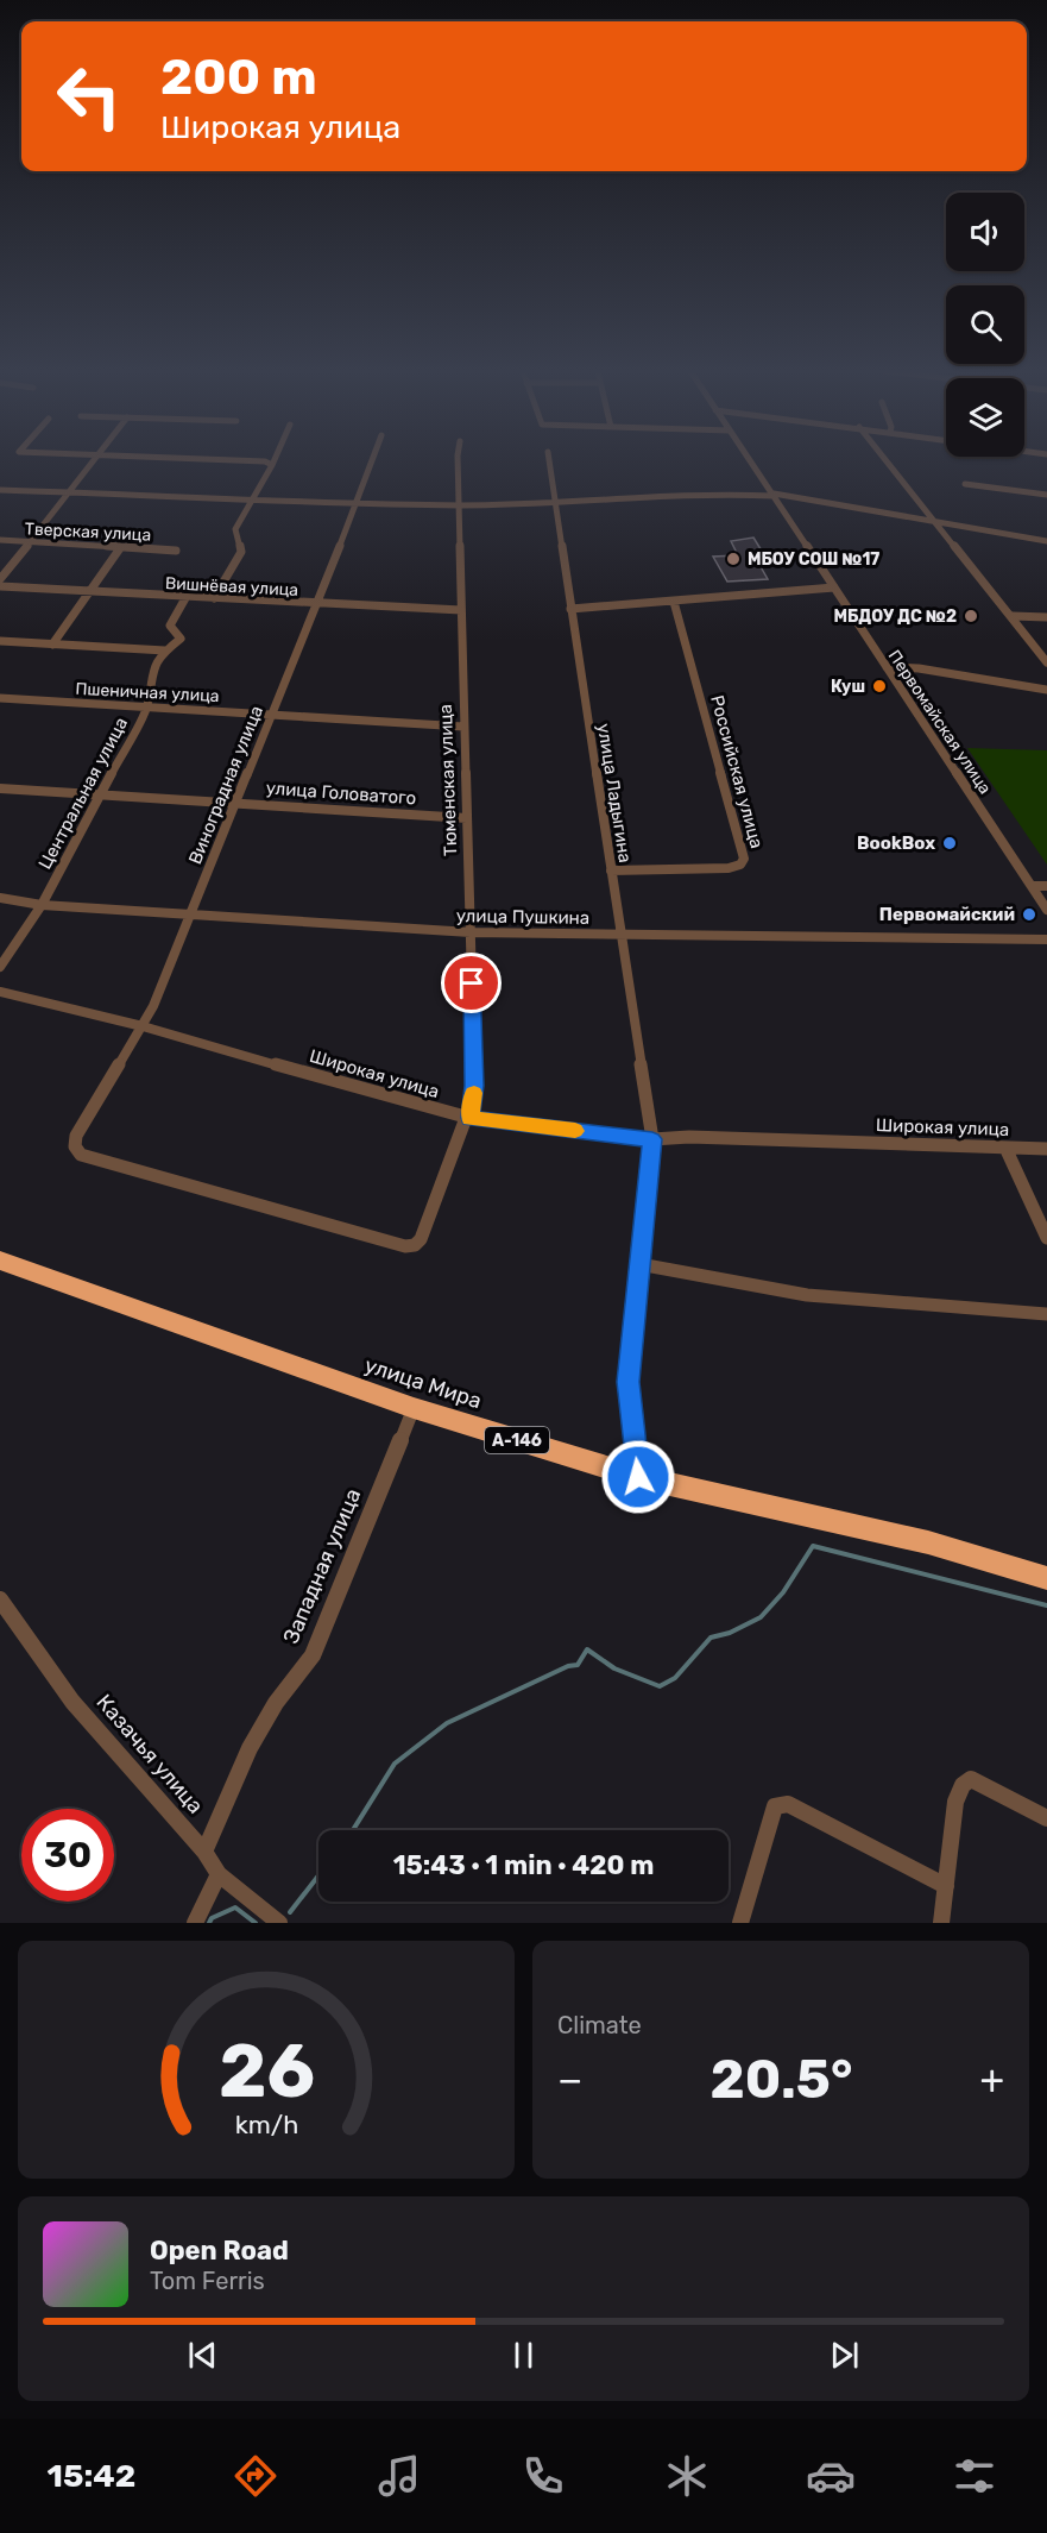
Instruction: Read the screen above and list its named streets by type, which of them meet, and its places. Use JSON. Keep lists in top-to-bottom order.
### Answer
{
  "streets": {
    "highway": ["улица Мира", "А-146"],
    "street": [
      "Тверская улица",
      "Вишнёвая улица",
      "Пшеничная улица",
      "Первомайская улица",
      "Российская улица",
      "Тюменская улица",
      "Виноградная улица",
      "Центральная улица",
      "улица Головатого",
      "улица Ладыгина",
      "улица Пушкина",
      "Широкая улица",
      "Западная улица",
      "Казачья улица"
    ]
  },
  "crossings": [
    ["Вишнёвая улица", "Тюменская улица"],
    ["Вишнёвая улица", "Виноградная улица"],
    ["Вишнёвая улица", "Центральная улица"],
    ["Пшеничная улица", "Тюменская улица"],
    ["Пшеничная улица", "Виноградная улица"],
    ["Пшеничная улица", "Центральная улица"],
    ["Российская улица", "улица Ладыгина"],
    ["Тюменская улица", "Виноградная улица"],
    ["Тюменская улица", "улица Головатого"],
    ["Тюменская улица", "улица Пушкина"],
    ["Тюменская улица", "Широкая улица"],
    ["Виноградная улица", "улица Головатого"],
    ["Виноградная улица", "улица Пушкина"],
    ["Виноградная улица", "Широкая улица"],
    ["Центральная улица", "улица Головатого"],
    ["Центральная улица", "улица Пушкина"],
    ["улица Ладыгина", "улица Пушкина"],
    ["улица Ладыгина", "Широкая улица"],
    ["улица Мира", "Западная улица"],
    ["Западная улица", "Казачья улица"]
  ],
  "places": [
    "МБОУ СОШ №17",
    "МБДОУ ДС №2",
    "Куш",
    "BookBox",
    "Первомайский"
  ],
  "page": {
    "turn": ["200 m", "Широкая улица"],
    "limit": "30",
    "trip": "15:43 · 1 min · 420 m",
    "tile": "Climate",
    "heat": ["−", "20.5°", "+"],
    "song": ["Open Road", "Tom Ferris"],
    "tabs": "15:42",
    "gauge": ["26", "km/h"]
  }
}
